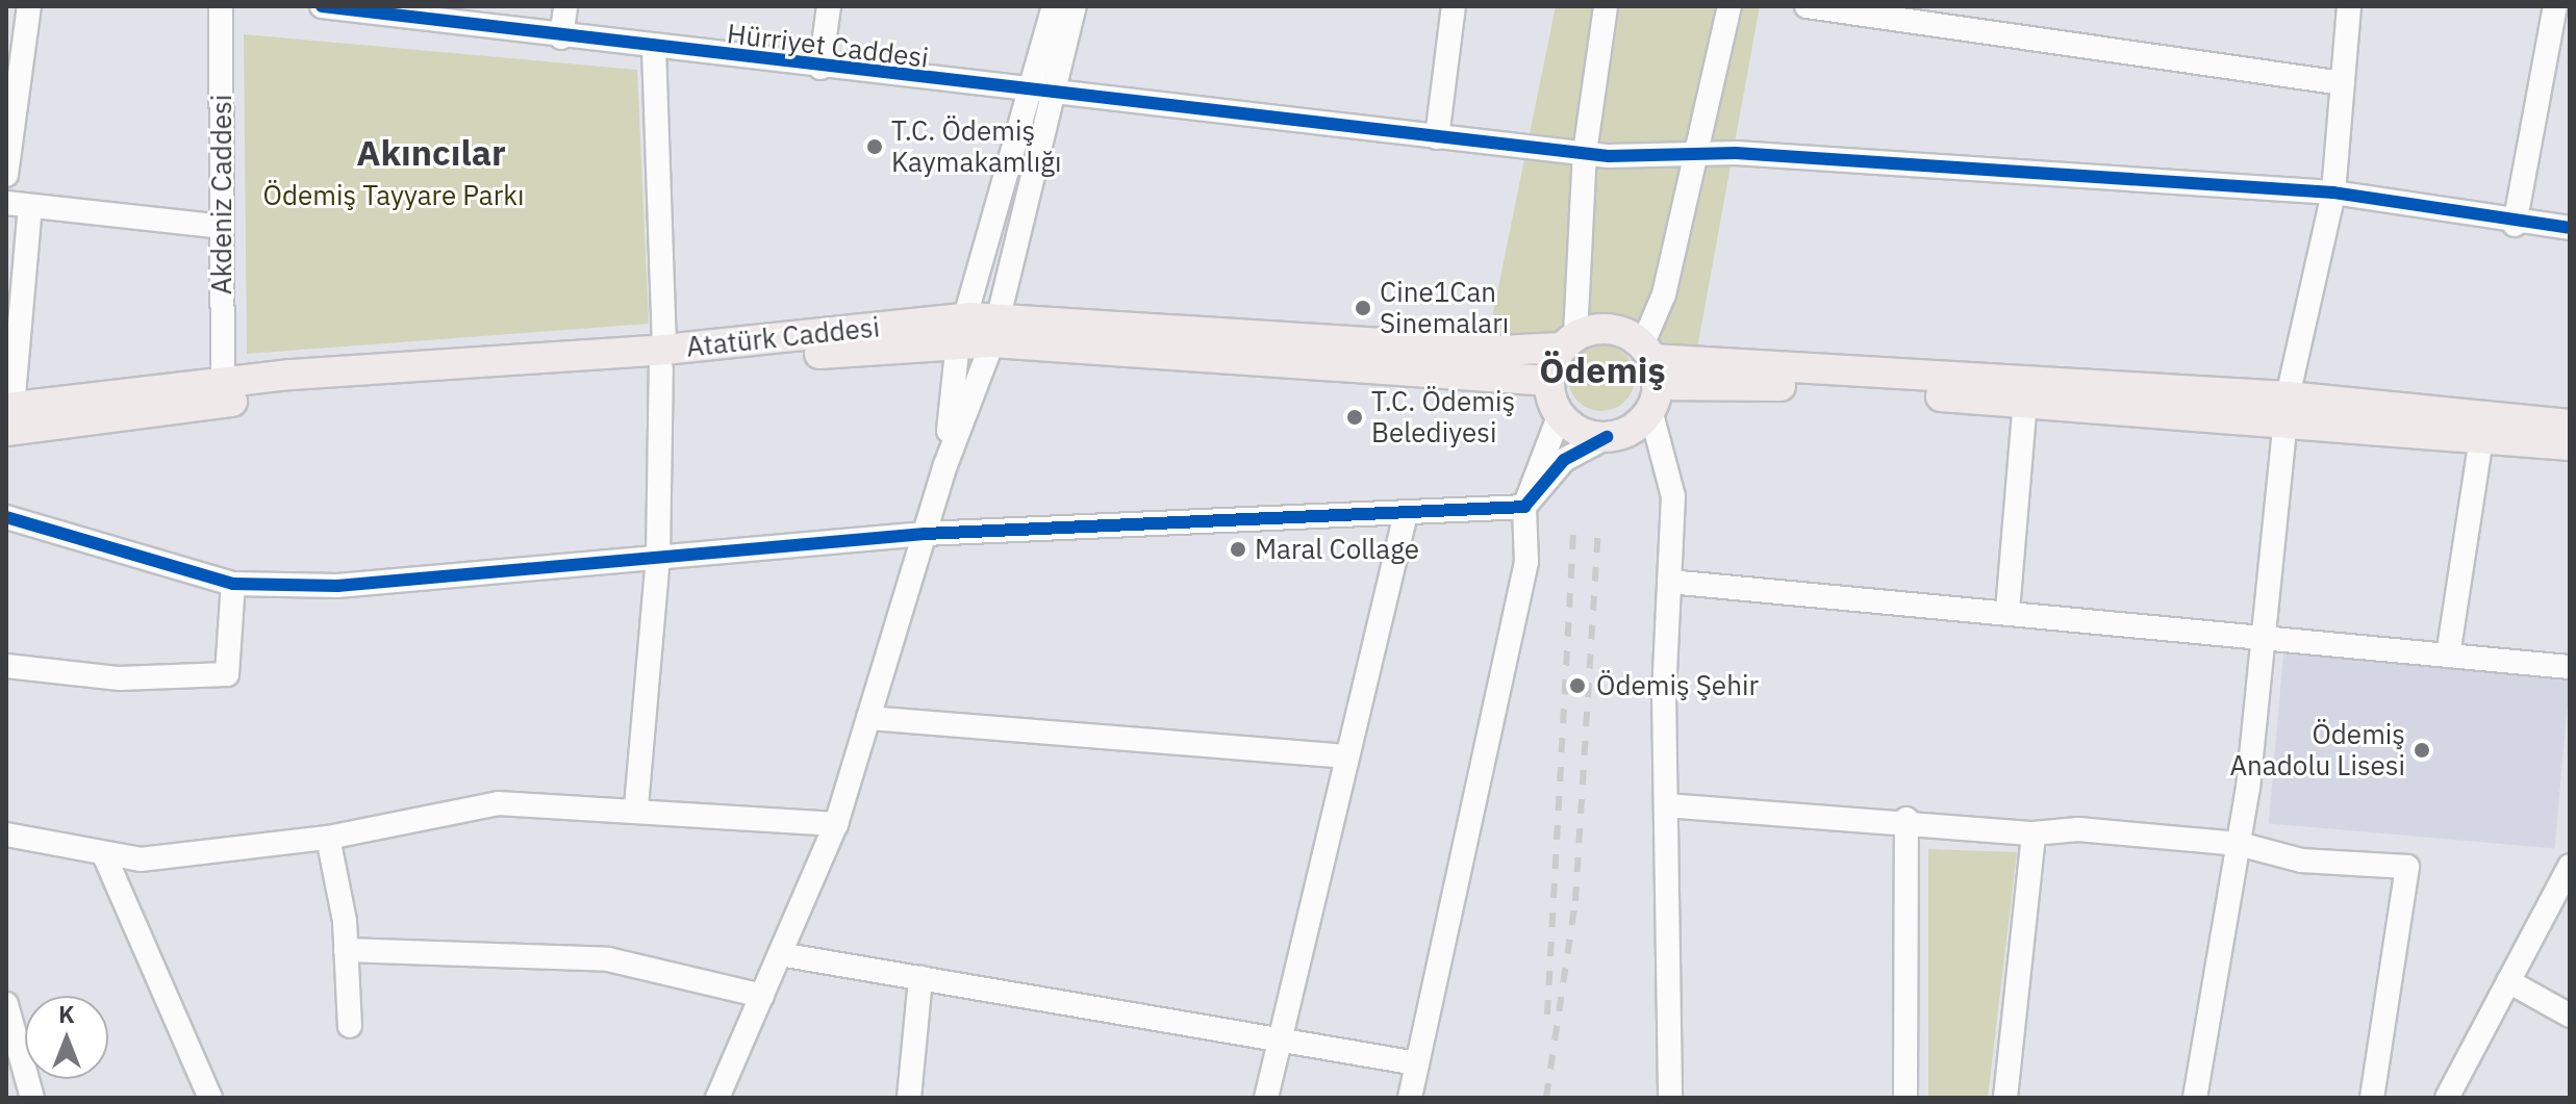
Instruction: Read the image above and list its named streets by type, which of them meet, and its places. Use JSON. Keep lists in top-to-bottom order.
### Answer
{
  "streets": {
    "main road": ["Atatürk Caddesi"],
    "street": ["Hürriyet Caddesi", "Akdeniz Caddesi"]
  },
  "crossings": [
    ["Akdeniz Caddesi", "Atatürk Caddesi"]
  ],
  "districts": ["Akıncılar", "Ödemiş"],
  "parks": ["Ödemiş Tayyare Parkı"],
  "places": [
    "T.C. Ödemiş Kaymakamlığı",
    "Cine1Can Sinemaları",
    "T.C. Ödemiş Belediyesi",
    "Maral Collage",
    "Ödemiş Şehir",
    "Ödemiş Anadolu Lisesi"
  ],
  "north": "top"
}
